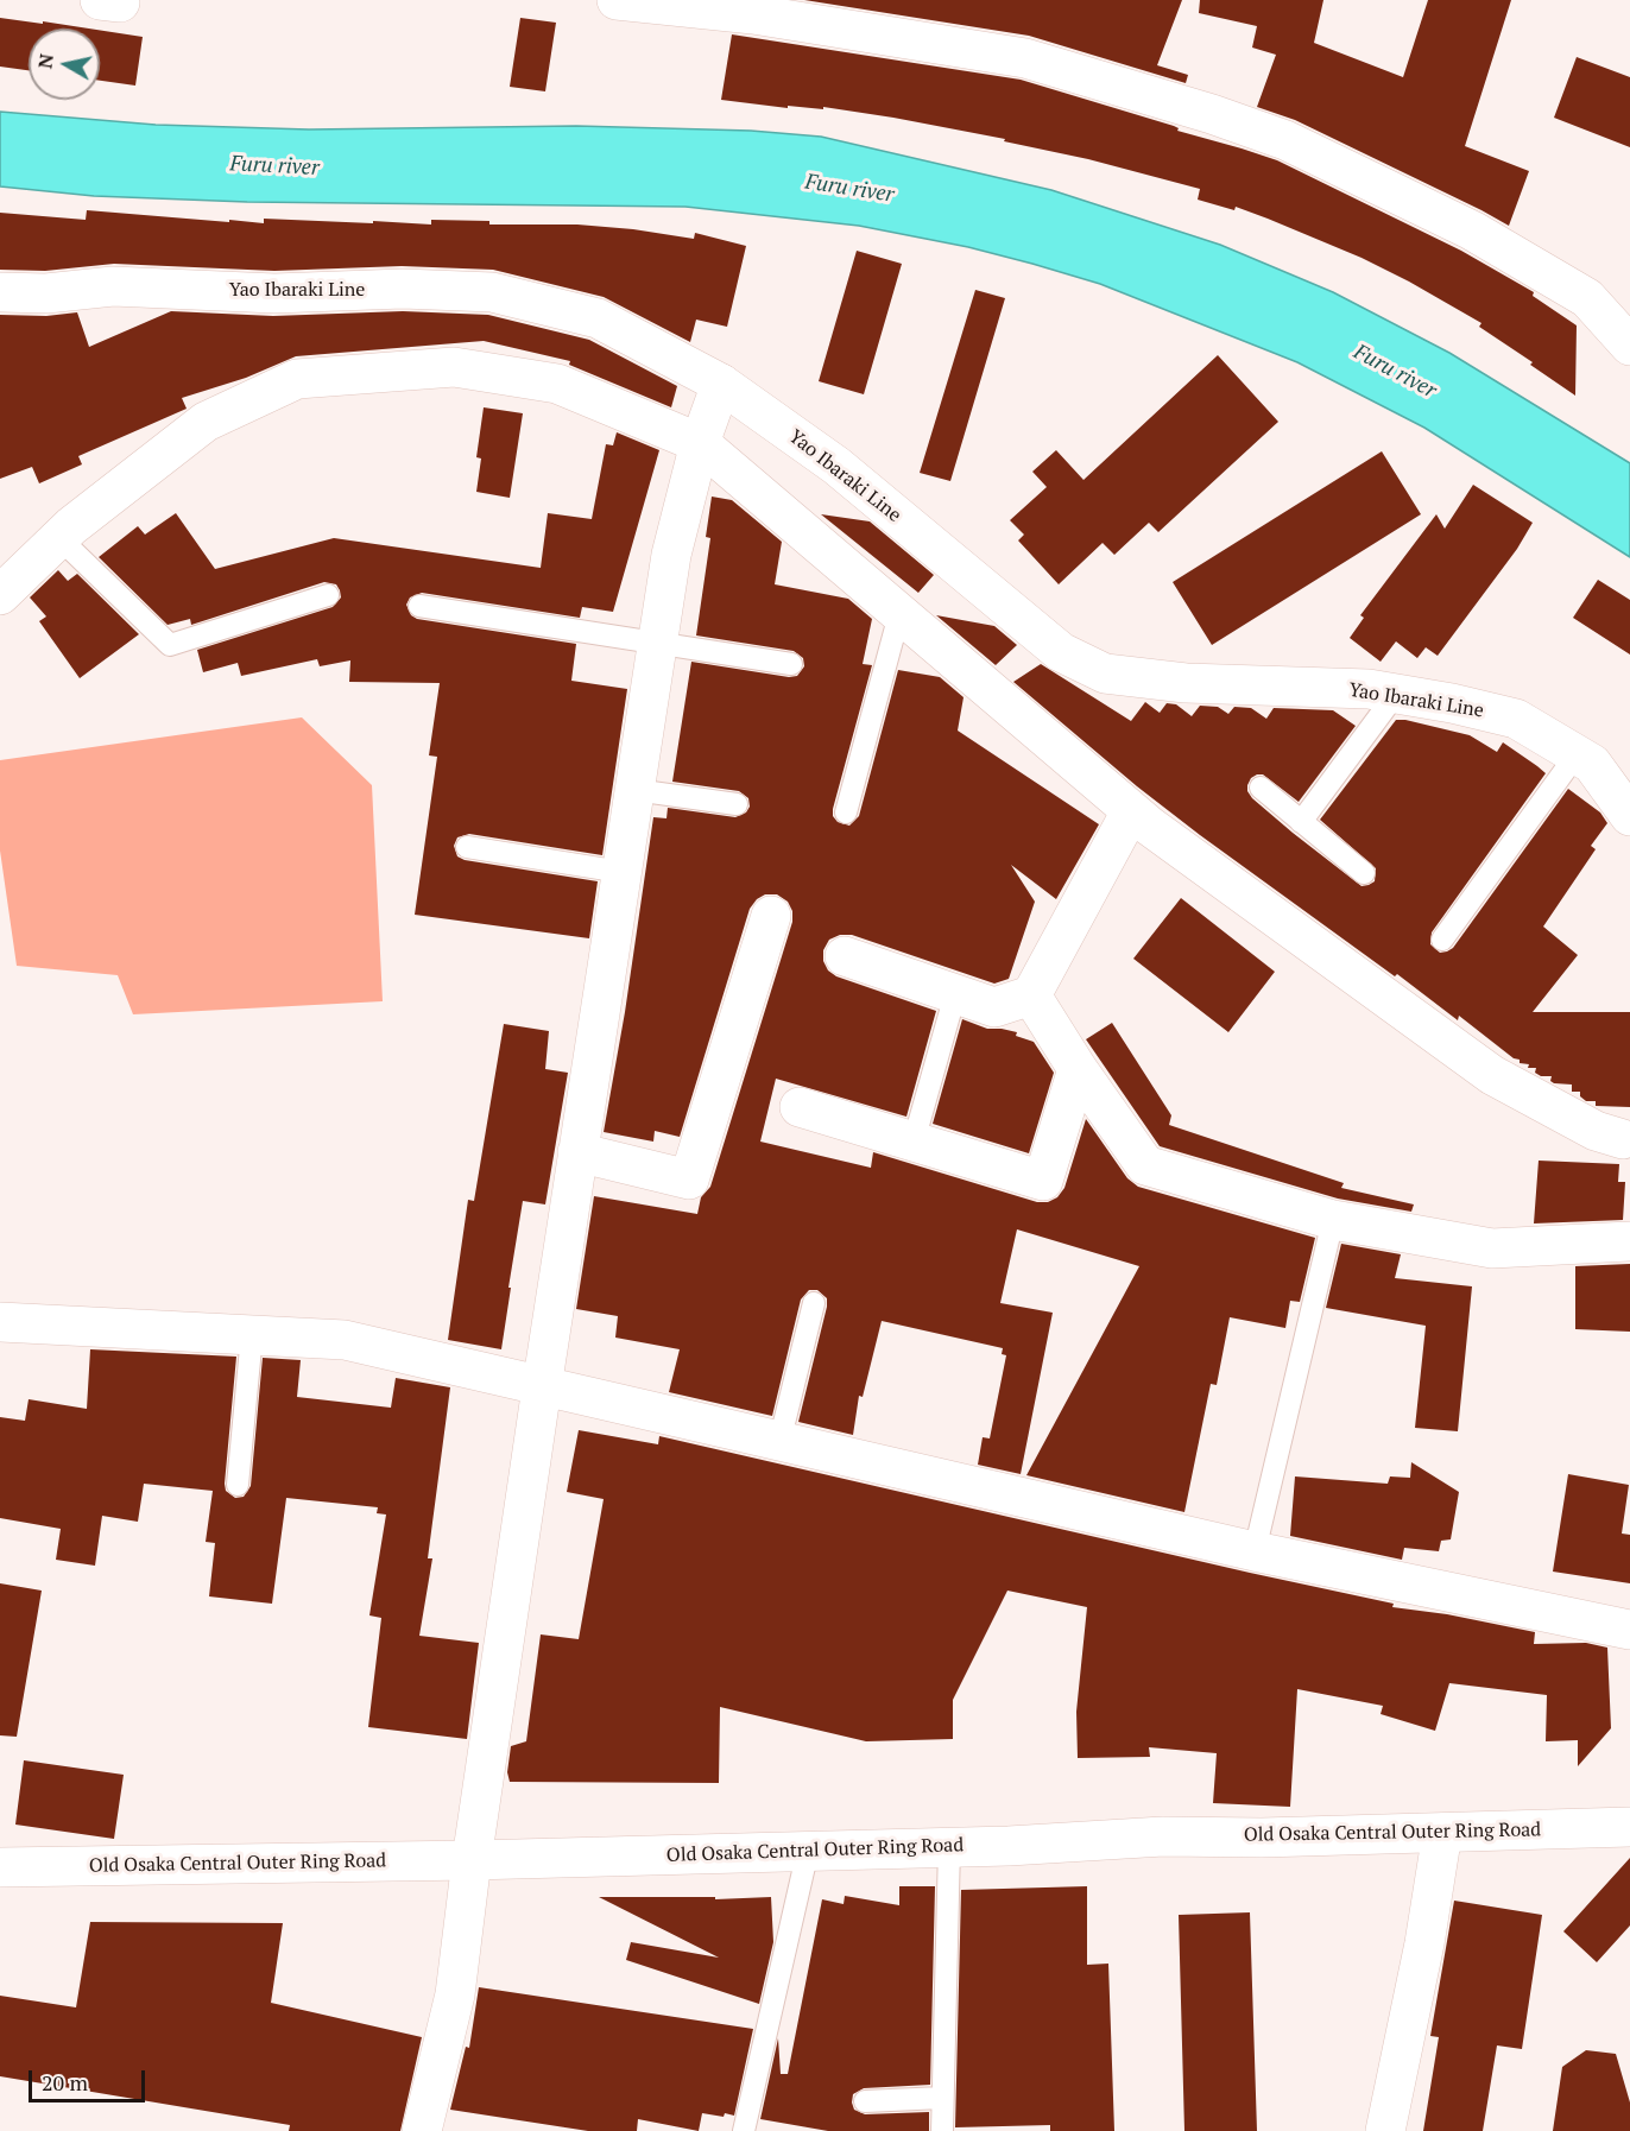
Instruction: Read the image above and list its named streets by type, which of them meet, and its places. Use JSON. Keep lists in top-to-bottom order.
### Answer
{
  "streets": {
    "street": ["Yao Ibaraki Line", "Old Osaka Central Outer Ring Road"]
  },
  "water": ["Furu river"],
  "scale_bar": "20 m",
  "north": "left"
}
